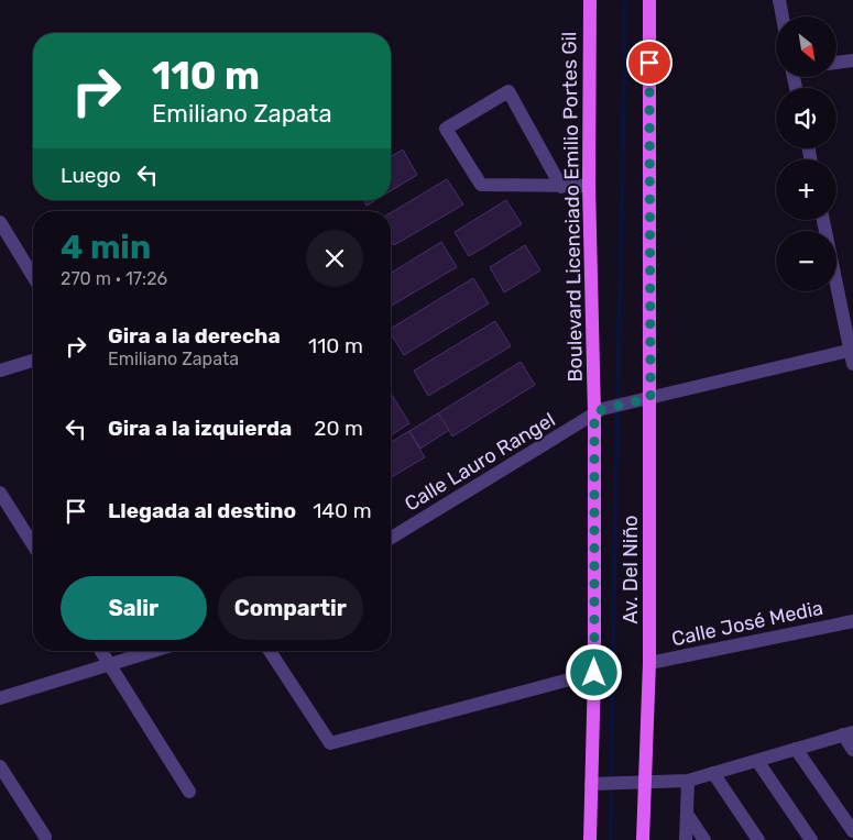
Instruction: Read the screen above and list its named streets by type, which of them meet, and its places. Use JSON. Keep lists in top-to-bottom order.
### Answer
{
  "streets": {
    "main road": ["Boulevard Licenciado Emilio Portes Gil", "Av. Del Niño"],
    "street": ["Calle Lauro Rangel", "Calle José Media"]
  },
  "crossings": [
    ["Boulevard Licenciado Emilio Portes Gil", "Calle Lauro Rangel"],
    ["Boulevard Licenciado Emilio Portes Gil", "Av. Del Niño"],
    ["Calle Lauro Rangel", "Av. Del Niño"],
    ["Av. Del Niño", "Calle José Media"]
  ],
  "north": "bottom right",
  "page": {
    "map_buttons": ["+", "−"],
    "turn": ["110 m", "Emiliano Zapata"],
    "then": "Luego",
    "heading": ["4 min", "270 m · 17:26"],
    "list": [
      {
        "name": "Gira a la derecha",
        "note": "Emiliano Zapata",
        "value": "110 m"
      },
      {
        "name": "Gira a la izquierda",
        "value": "20 m"
      },
      {
        "name": "Llegada al destino",
        "value": "140 m"
      }
    ],
    "buttons": ["Salir", "Compartir"]
  }
}
